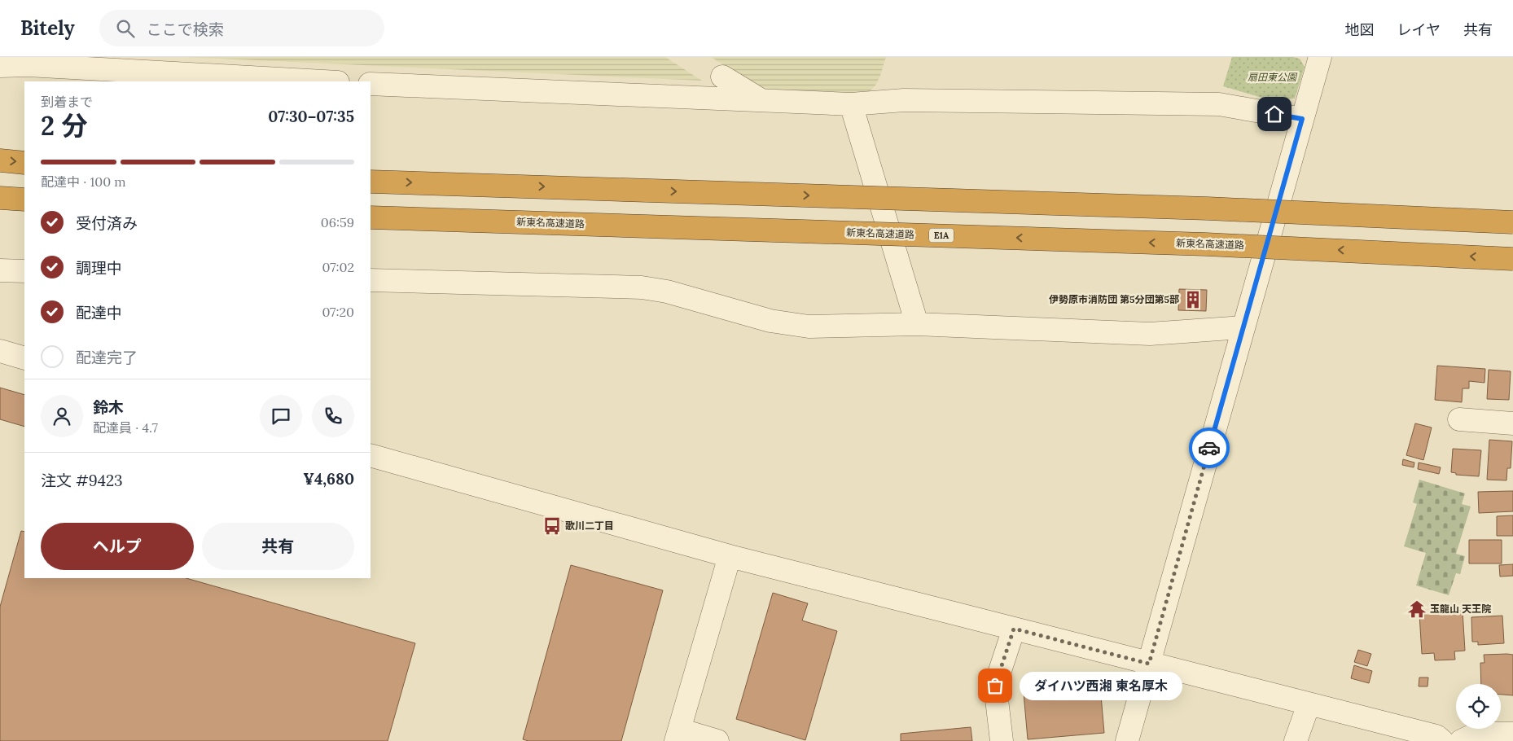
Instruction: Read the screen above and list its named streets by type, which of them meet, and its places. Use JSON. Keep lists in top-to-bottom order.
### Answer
{
  "streets": {
    "highway": ["新東名高速道路", "E1A"]
  },
  "parks": ["扇田東公園"],
  "places": {
    "building": ["伊勢原市消防団 第5分団第5部"],
    "bus stop": ["歌川二丁目"],
    "temple": ["玉龍山 天王院"],
    "other": ["ダイハツ西湘 東名厚木"]
  },
  "page": {
    "header": "Bitely",
    "search": "ここで検索",
    "nav": ["地図", "レイヤ", "共有"],
    "heading": ["2 分", "到着まで", "07:30–07:35"],
    "panel": [
      "鈴木",
      "配達員 · 4.7",
      "注文 #9423",
      "¥4,680"
    ],
    "bar": "配達中 · 100 m",
    "list": [
      ["受付済み", "06:59"],
      ["調理中", "07:02"],
      ["配達中", "07:20"],
      "配達完了"
    ],
    "buttons": ["ヘルプ", "共有"],
    "bubble": "ダイハツ西湘 東名厚木"
  }
}
